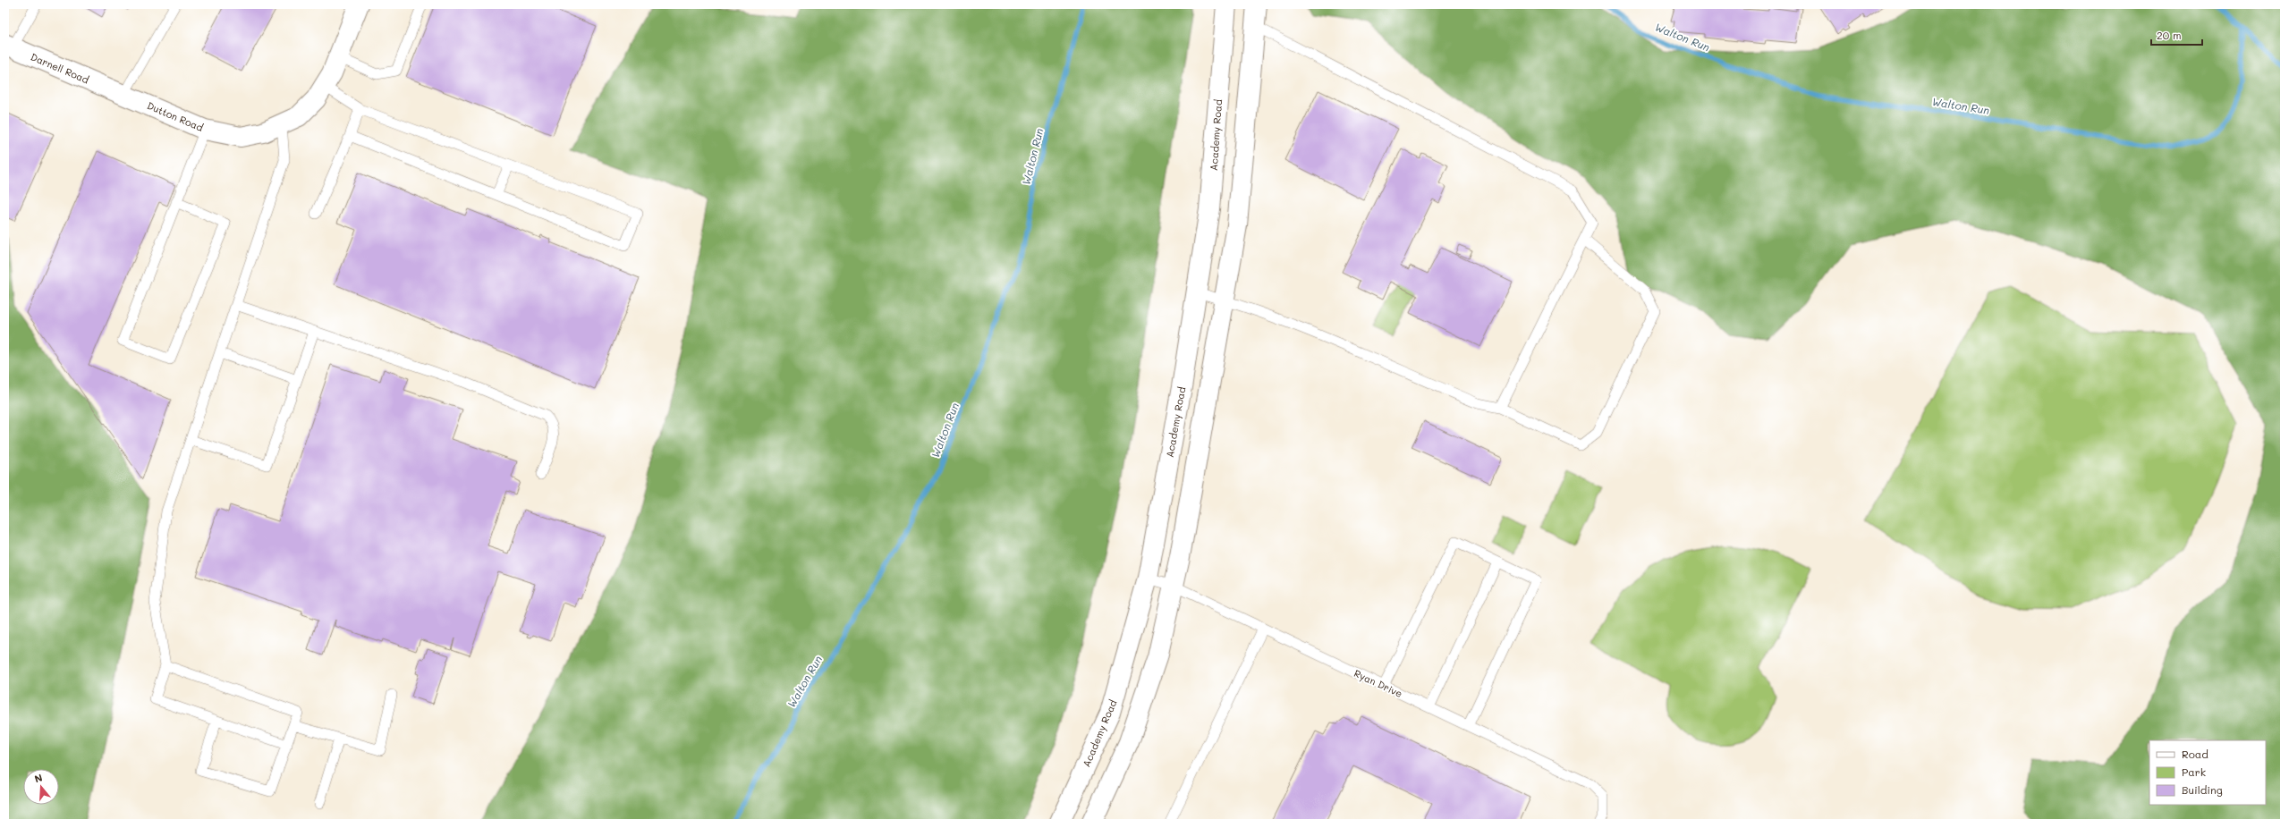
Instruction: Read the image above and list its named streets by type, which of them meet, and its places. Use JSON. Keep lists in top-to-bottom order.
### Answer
{
  "streets": {
    "main road": ["Darnell Road", "Dutton Road", "Academy Road"],
    "lane": ["Ryan Drive"]
  },
  "crossings": [
    ["Darnell Road", "Dutton Road"],
    ["Academy Road", "Ryan Drive"]
  ],
  "water": ["Walton Run"],
  "legend": ["Road", "Park", "Building"],
  "scale_bar": "20 m",
  "north": "top"
}
